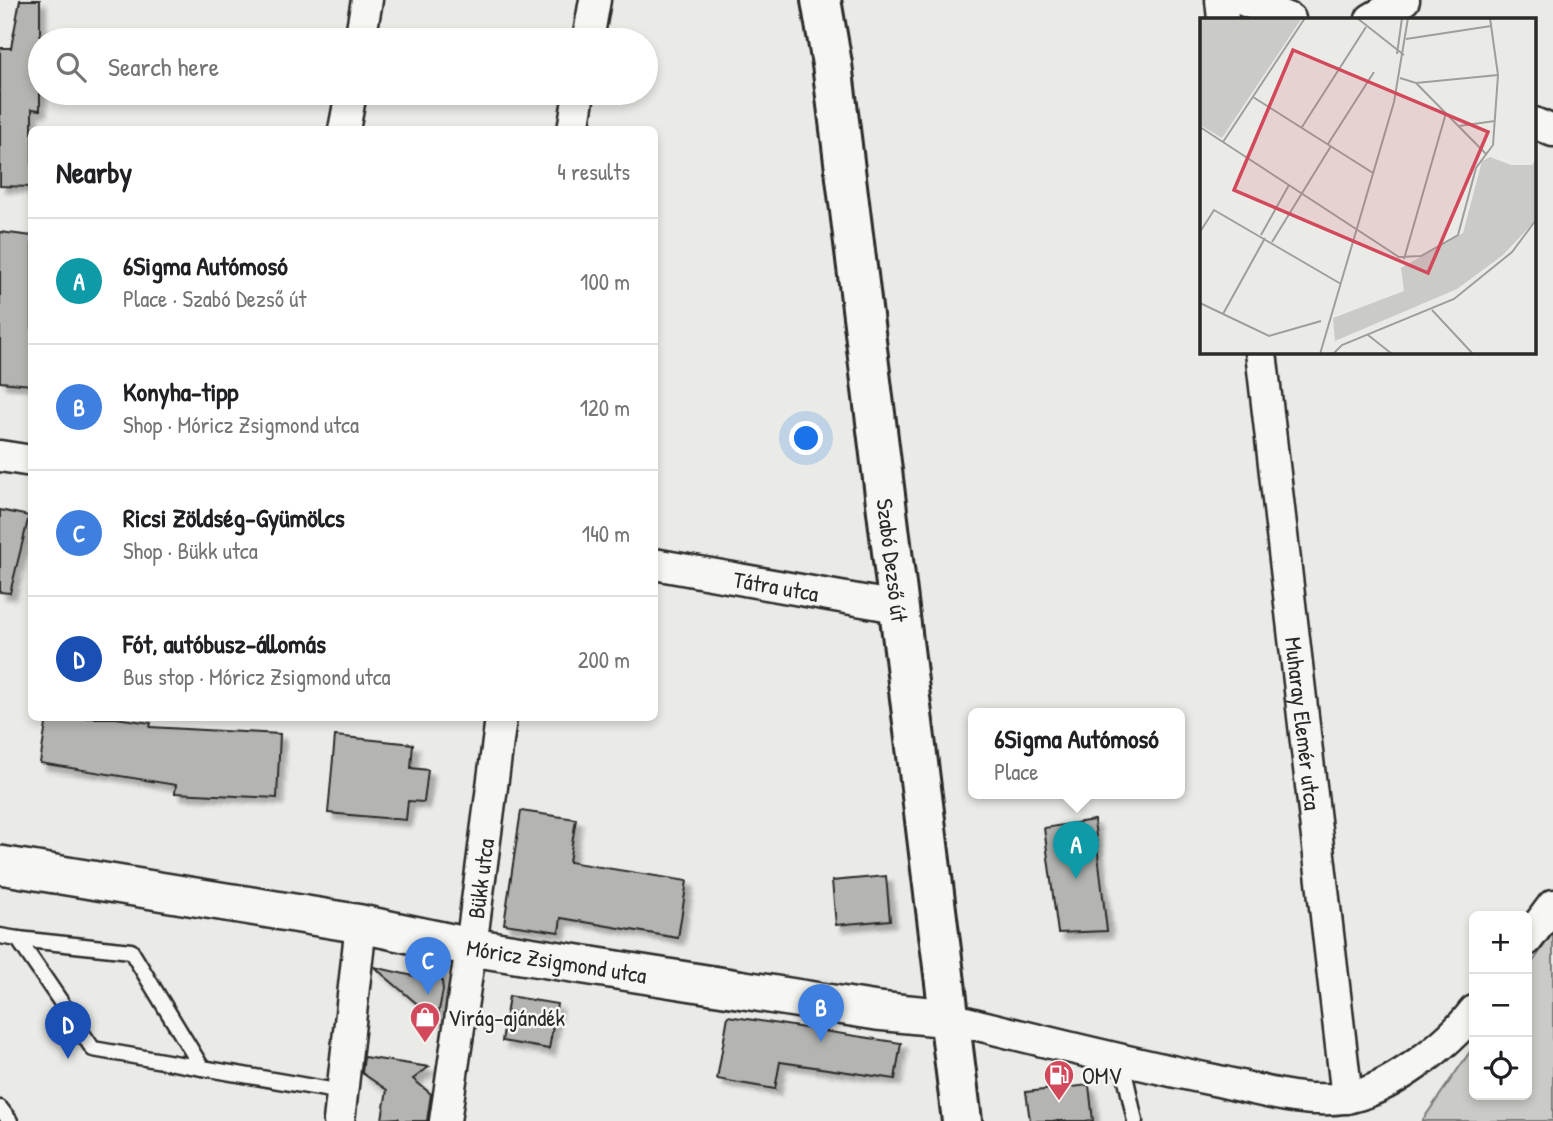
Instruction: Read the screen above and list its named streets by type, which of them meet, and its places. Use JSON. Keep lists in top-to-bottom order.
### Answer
{
  "streets": {
    "main road": ["Szabó Dezső út"],
    "street": [
      "Tátra utca",
      "Muharay Elemér utca",
      "Bükk utca",
      "Móricz Zsigmond utca"
    ]
  },
  "crossings": [
    ["Szabó Dezső út", "Tátra utca"],
    ["Szabó Dezső út", "Móricz Zsigmond utca"],
    ["Bükk utca", "Móricz Zsigmond utca"]
  ],
  "places": {
    "shop": ["Virág-ajándék"],
    "fuel station": ["OMV"]
  },
  "page": {
    "search": "Search here",
    "heading": ["Nearby", "4 results"],
    "list": [
      {
        "mark": "A",
        "name": "6Sigma Autómosó",
        "note": "Place · Szabó Dezső út",
        "value": "100 m"
      },
      {
        "mark": "B",
        "name": "Konyha-tipp",
        "note": "Shop · Móricz Zsigmond utca",
        "value": "120 m"
      },
      {
        "mark": "C",
        "name": "Ricsi Zöldség-Gyümölcs",
        "note": "Shop · Bükk utca",
        "value": "140 m"
      },
      {
        "mark": "D",
        "name": "Fót, autóbusz-állomás",
        "note": "Bus stop · Móricz Zsigmond utca",
        "value": "200 m"
      }
    ],
    "popup": ["6Sigma Autómosó", "Place"],
    "pins": [
      "A",
      "C",
      "B",
      "D"
    ],
    "map_buttons": ["+", "−"]
  }
}
